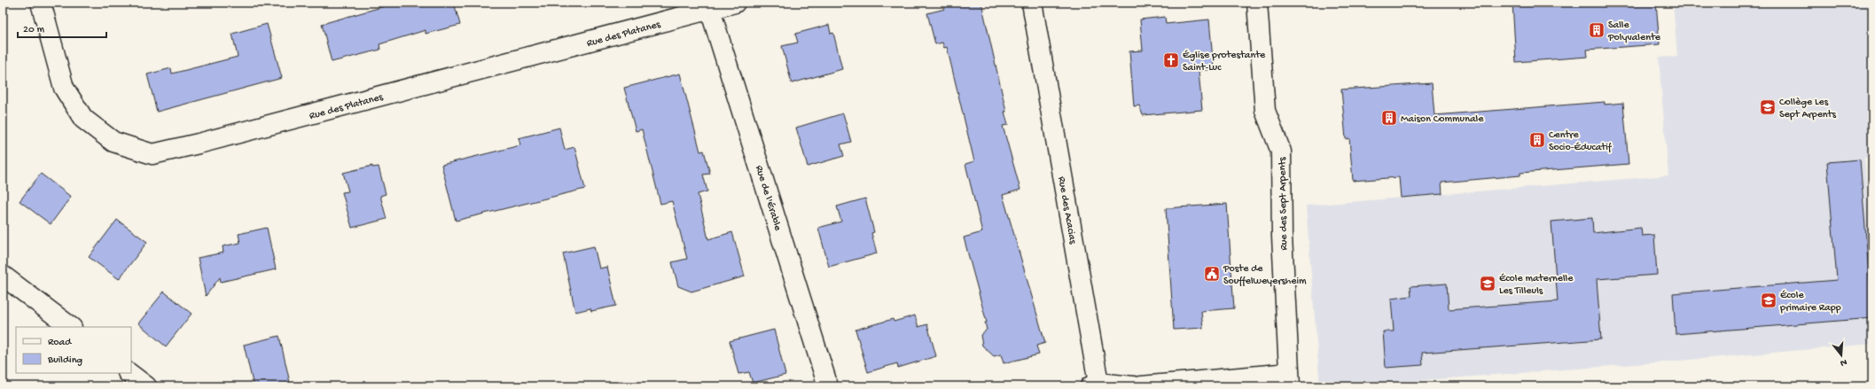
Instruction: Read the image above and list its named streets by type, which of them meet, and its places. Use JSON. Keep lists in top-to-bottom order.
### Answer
{
  "streets": {
    "street": [
      "Rue des Platanes",
      "Rue de l'Érable",
      "Rue des Sept Arpents",
      "Rue des Acacias"
    ]
  },
  "crossings": [
    ["Rue des Platanes", "Rue de l'Érable"]
  ],
  "places": {
    "building": ["Salle Polyvalente", "Maison Communale", "Centre Socio-Éducatif"],
    "church": ["Église protestante Saint-Luc"],
    "school or university": ["Collège Les Sept Arpents", "École maternelle Les Tilleuls", "École primaire Rapp"],
    "public building": ["Poste de Souffelweyersheim"]
  },
  "legend": ["Road", "Building"],
  "scale_bar": "20 m",
  "north": "bottom"
}
